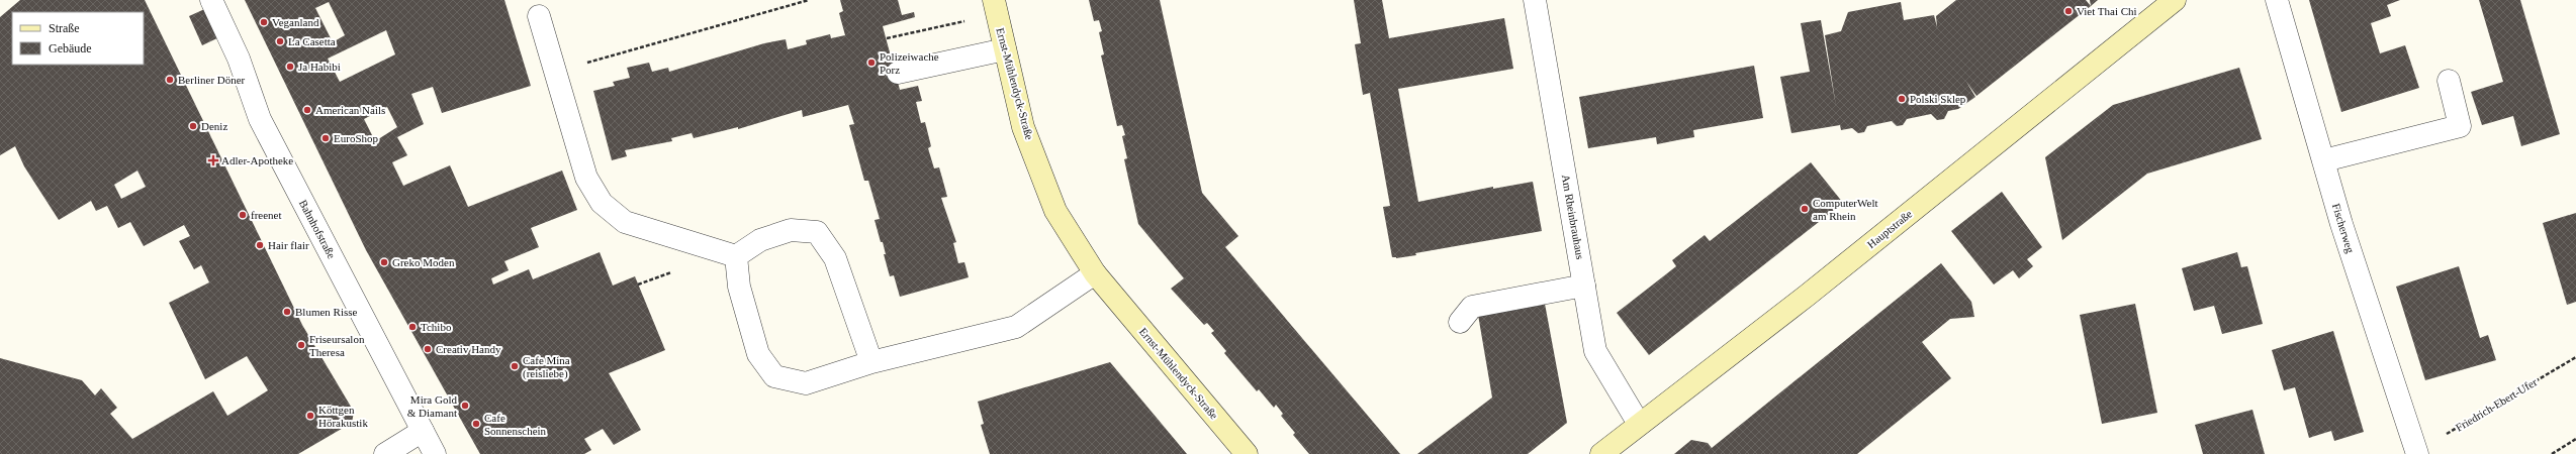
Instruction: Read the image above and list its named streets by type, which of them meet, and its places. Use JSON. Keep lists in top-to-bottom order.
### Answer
{
  "streets": {
    "main road": ["Ernst-Mühlendyck-Straße", "Hauptstraße"],
    "street": ["Am Rheinbrauhaus", "Fischerweg", "Bahnhofstraße"],
    "path": ["Friedrich-Ebert-Ufer"]
  },
  "crossings": [
    ["Am Rheinbrauhaus", "Hauptstraße"],
    ["Fischerweg", "Friedrich-Ebert-Ufer"]
  ],
  "places": {
    "other": [
      "Viet Thai Chi",
      "Veganland",
      "La Casetta",
      "Polizeiwache Porz",
      "Ja Habibi",
      "Berliner Döner",
      "Polski Sklep",
      "American Nails",
      "Deniz",
      "EuroShop",
      "ComputerWelt am Rhein",
      "freenet",
      "Hair flair",
      "Greko Moden",
      "Blumen Risse",
      "Tchibo",
      "Friseursalon Theresa",
      "Creativ Handy",
      "Cafe Mina (reisliebe)",
      "Mira Gold & Diamant",
      "Köttgen Hörakustik",
      "Cafe Sonnenschein"
    ],
    "health": ["Adler-Apotheke"]
  },
  "legend": ["Straße", "Gebäude"]
}
